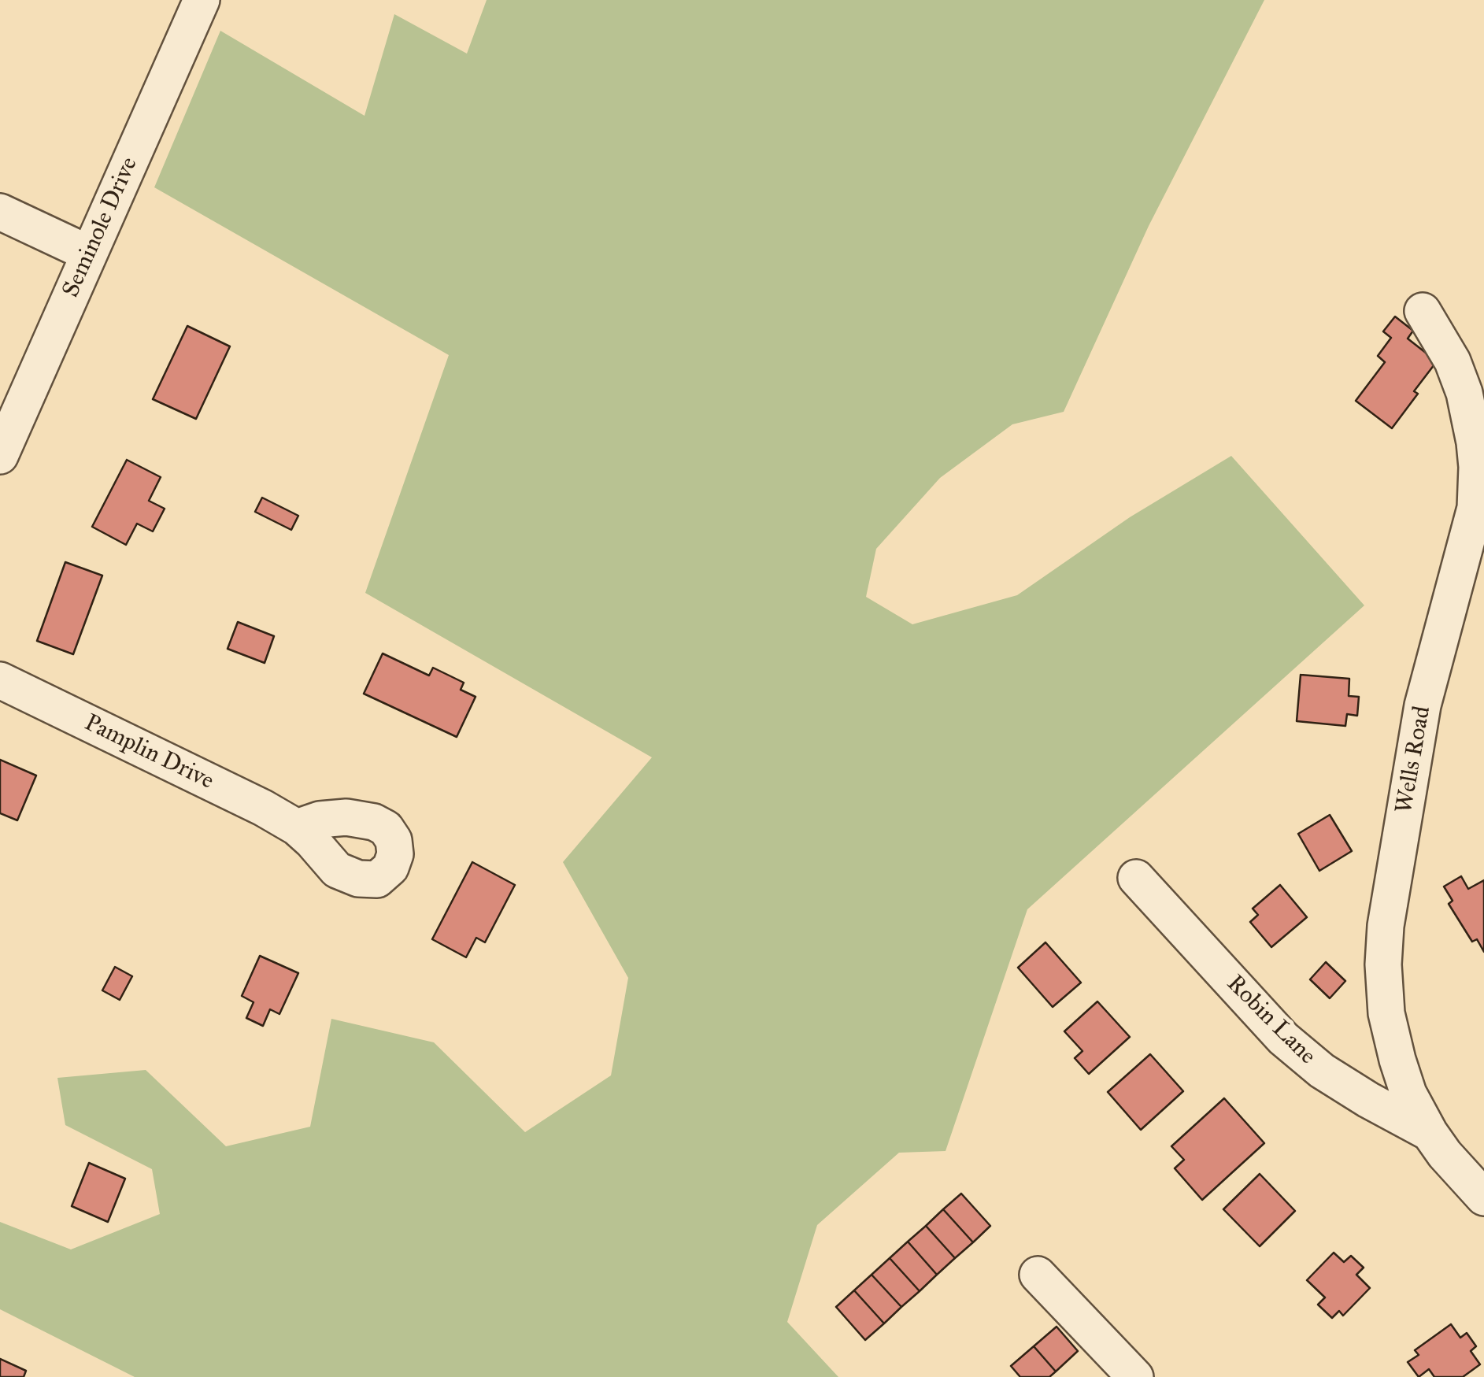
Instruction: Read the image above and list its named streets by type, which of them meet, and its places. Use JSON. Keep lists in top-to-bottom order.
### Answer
{
  "streets": {
    "street": [
      "Seminole Drive",
      "Pamplin Drive",
      "Wells Road",
      "Robin Lane"
    ]
  },
  "crossings": [
    ["Wells Road", "Robin Lane"]
  ]
}
